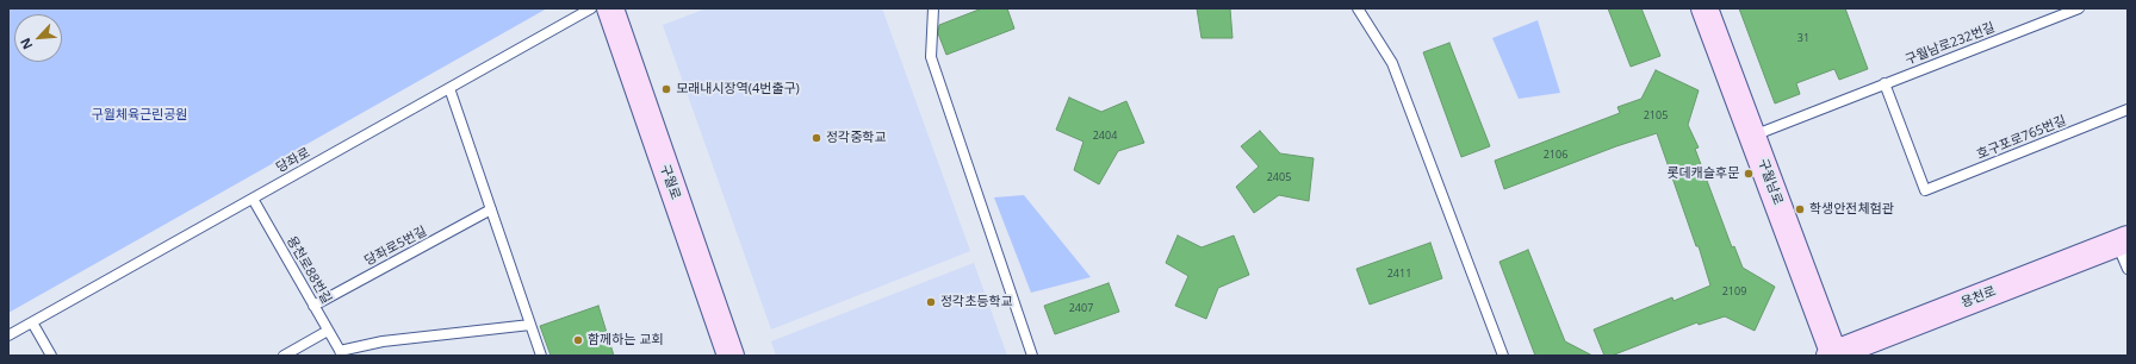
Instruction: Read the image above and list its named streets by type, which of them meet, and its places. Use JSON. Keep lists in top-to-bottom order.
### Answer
{
  "streets": {
    "street": ["구월로", "구월남로", "용천로"],
    "lane": [
      "구월남로232번길",
      "호구포로765번길",
      "당좌로",
      "당좌로5번길",
      "용천로88번길"
    ]
  },
  "crossings": [
    ["구월남로232번길", "호구포로765번길"],
    ["구월남로232번길", "구월남로"],
    ["당좌로", "용천로88번길"],
    ["구월남로", "용천로"],
    ["당좌로5번길", "용천로88번길"]
  ],
  "parks": ["구월체육근린공원"],
  "places": [
    "모래내시장역(4번출구)",
    "정각중학교",
    "롯데캐슬후문",
    "학생안전체험관",
    "정각초등학교",
    "함께하는 교회"
  ],
  "house_numbers": [
    "31",
    "2105",
    "2404",
    "2106",
    "2405",
    "2411",
    "2109",
    "2407"
  ],
  "north": "bottom left"
}
